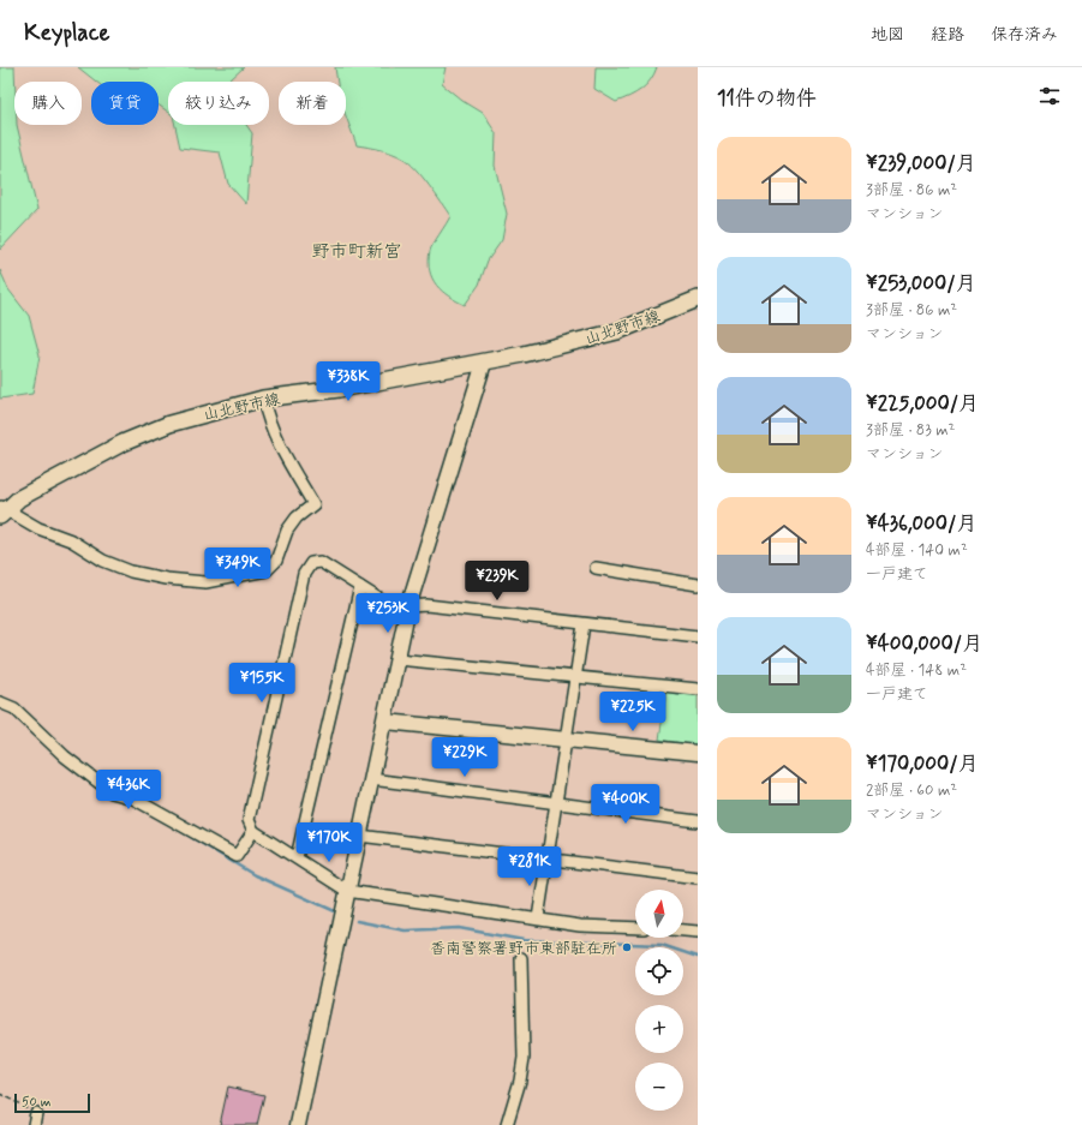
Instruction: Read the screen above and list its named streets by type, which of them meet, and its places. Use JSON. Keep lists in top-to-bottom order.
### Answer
{
  "streets": {
    "main road": ["山北野市線"]
  },
  "districts": ["野市町新宮"],
  "places": ["香南警察署野市東部駐在所"],
  "scale_bar": "50 m",
  "north": "top",
  "page": {
    "header": "Keyplace",
    "nav": ["地図", "経路", "保存済み"],
    "heading": "11件の物件",
    "chip": [
      "購入",
      "賃貸",
      "絞り込み",
      "新着"
    ],
    "list": [
      {
        "name": "¥239,000/月",
        "note": "3部屋 · 86 m² · マンション"
      },
      {
        "name": "¥253,000/月",
        "note": "3部屋 · 86 m² · マンション"
      },
      {
        "name": "¥225,000/月",
        "note": "3部屋 · 83 m² · マンション"
      },
      {
        "name": "¥436,000/月",
        "note": "4部屋 · 140 m² · 一戸建て"
      },
      {
        "name": "¥400,000/月",
        "note": "4部屋 · 148 m² · 一戸建て"
      },
      {
        "name": "¥170,000/月",
        "note": "2部屋 · 60 m² · マンション"
      }
    ],
    "price": [
      "¥338K",
      "¥349K",
      "¥239K",
      "¥253K",
      "¥155K",
      "¥225K",
      "¥229K",
      "¥436K",
      "¥400K",
      "¥170K",
      "¥281K"
    ],
    "map_buttons": ["+", "−"],
    "scale": "50 m"
  }
}
